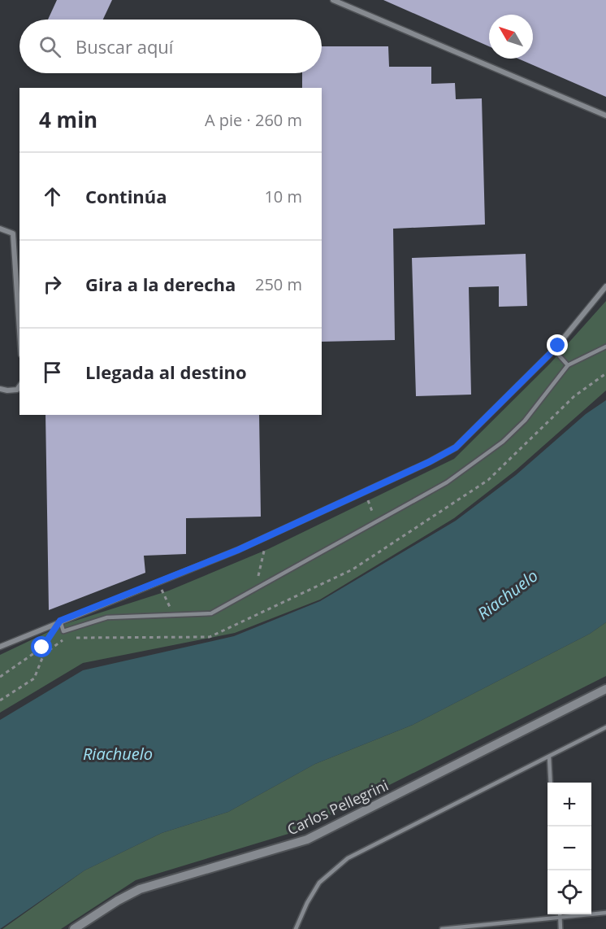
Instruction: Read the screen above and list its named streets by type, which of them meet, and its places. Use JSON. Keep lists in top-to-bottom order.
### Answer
{
  "streets": {
    "street": ["Carlos Pellegrini"]
  },
  "water": ["Riachuelo"],
  "north": "top left",
  "page": {
    "search": "Buscar aquí",
    "heading": ["4 min", "A pie · 260 m"],
    "list": [
      ["Continúa", "10 m"],
      ["Gira a la derecha", "250 m"],
      "Llegada al destino"
    ],
    "map_buttons": ["+", "−"]
  }
}
